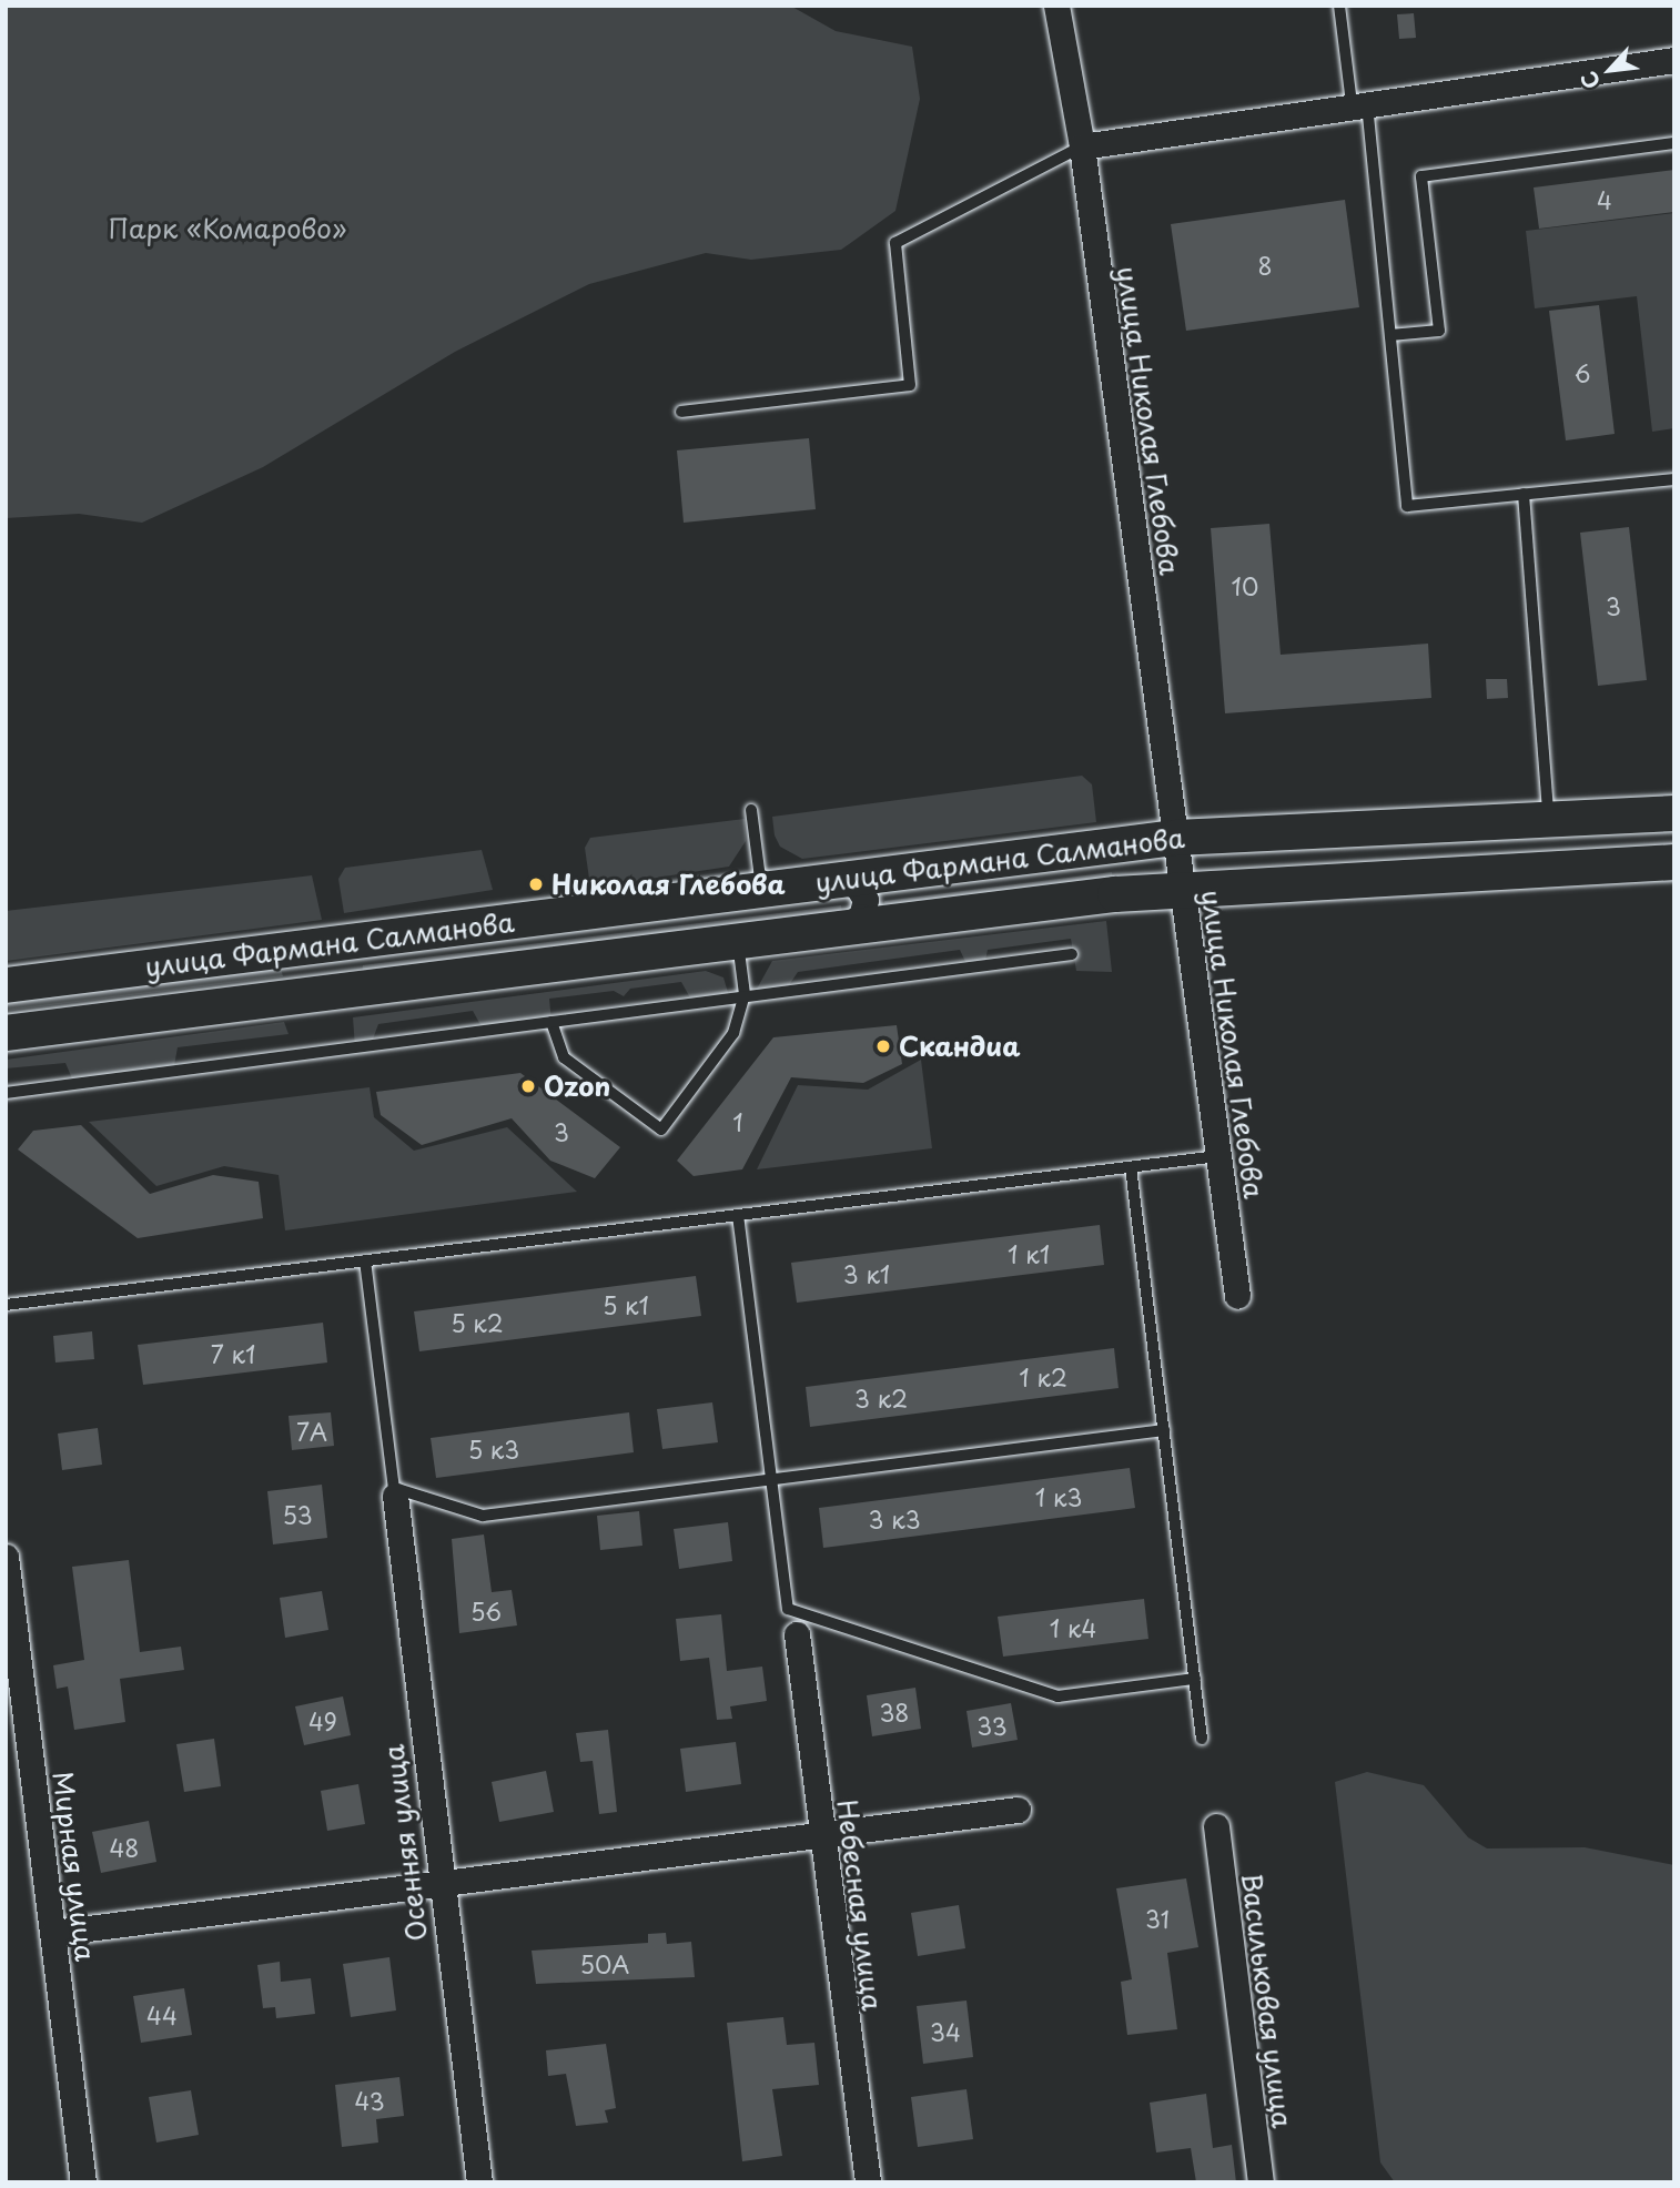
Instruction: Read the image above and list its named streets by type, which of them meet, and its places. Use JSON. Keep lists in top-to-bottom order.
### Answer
{
  "streets": {
    "street": [
      "улица Николая Глебова",
      "улица Фармана Салманова",
      "Осенняя улица",
      "Мирная улица",
      "Небесная улица",
      "Васильковая улица"
    ]
  },
  "crossings": [
    ["улица Николая Глебова", "улица Фармана Салманова"]
  ],
  "parks": ["Парк «Комарово»"],
  "places": ["Николая Глебова", "Скандиа", "Ozon"],
  "house_numbers": [
    "4",
    "8",
    "6",
    "10",
    "3",
    "1",
    "3",
    "1 к1",
    "3 к1",
    "5 к1",
    "5 к2",
    "7 к1",
    "1 к2",
    "3 к2",
    "7А",
    "5 к3",
    "1 к3",
    "53",
    "3 к3",
    "56",
    "1 к4",
    "38",
    "49",
    "33",
    "48",
    "31",
    "50А",
    "44",
    "34",
    "43"
  ],
  "north": "bottom left"
}
